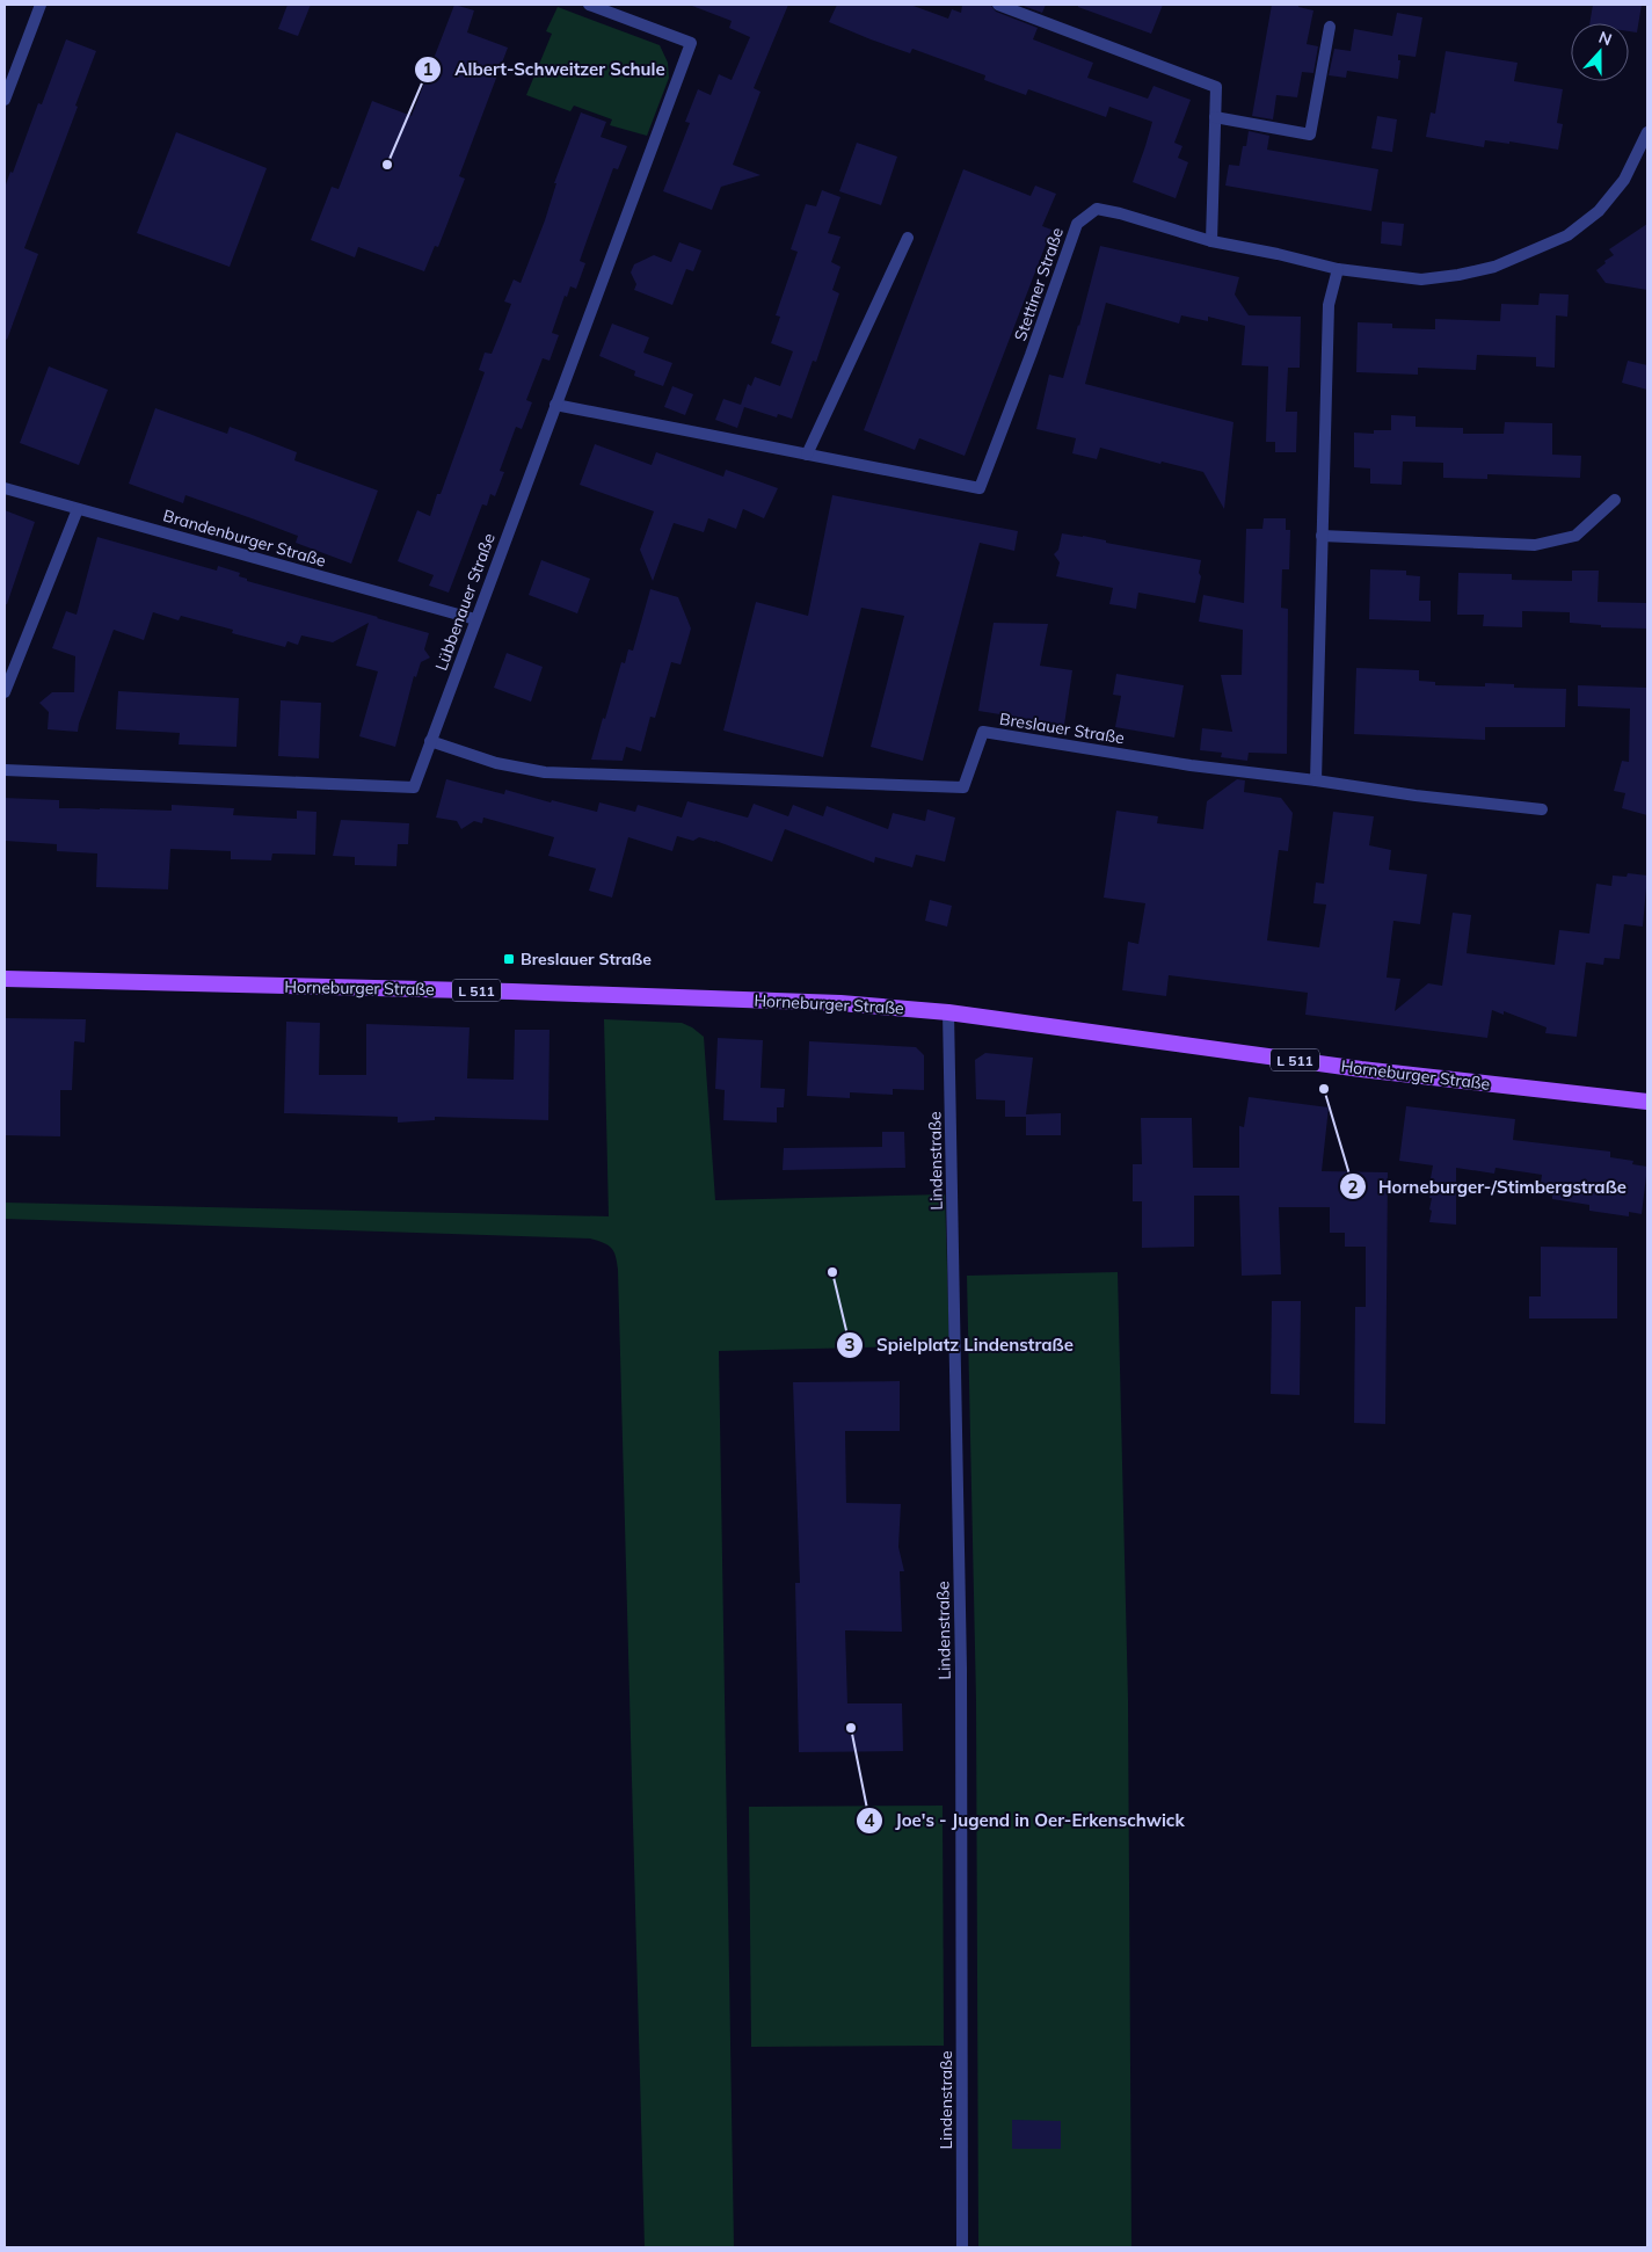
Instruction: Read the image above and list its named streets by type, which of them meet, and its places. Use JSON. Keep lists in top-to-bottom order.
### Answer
{
  "streets": {
    "main road": ["Horneburger Straße", "L 511"],
    "street": [
      "Stettiner Straße",
      "Brandenburger Straße",
      "Lübbenauer Straße",
      "Breslauer Straße",
      "Lindenstraße"
    ]
  },
  "crossings": [
    ["Stettiner Straße", "Lübbenauer Straße"],
    ["Brandenburger Straße", "Lübbenauer Straße"],
    ["Lübbenauer Straße", "Breslauer Straße"],
    ["Horneburger Straße", "Lindenstraße"]
  ],
  "places": {
    "other": [
      "Albert-Schweitzer Schule",
      "Horneburger-/Stimbergstraße",
      "Spielplatz Lindenstraße",
      "Joe's - Jugend in Oer-Erkenschwick"
    ],
    "transit": ["Breslauer Straße"]
  },
  "north": "top"
}
